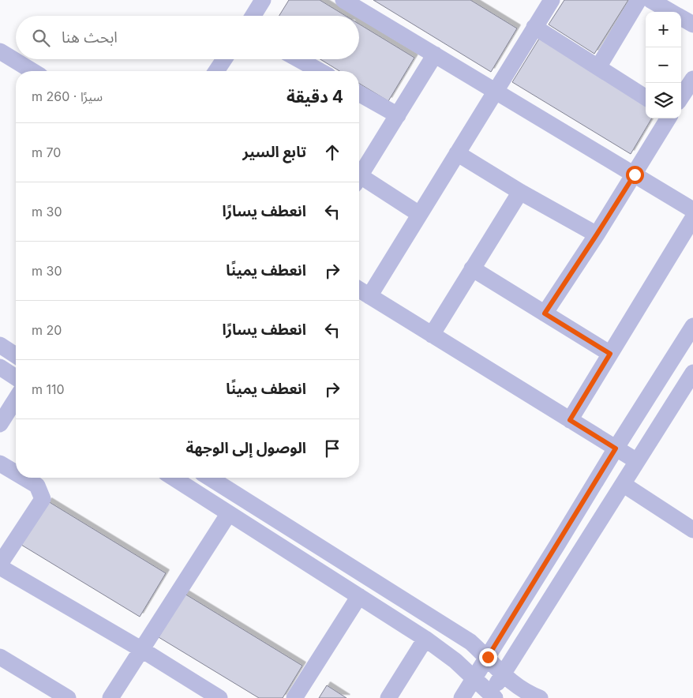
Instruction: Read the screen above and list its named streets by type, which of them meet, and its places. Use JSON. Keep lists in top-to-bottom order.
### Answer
{
  "page": {
    "map_buttons": ["+", "−"],
    "search": "ابحث هنا",
    "heading": ["4 دقيقة", "سيرًا · 260 m"],
    "list": [
      ["تابع السير", "70 m"],
      ["انعطف يسارًا", "30 m"],
      ["انعطف يمينًا", "30 m"],
      ["انعطف يسارًا", "20 m"],
      ["انعطف يمينًا", "110 m"],
      "الوصول إلى الوجهة"
    ]
  }
}
